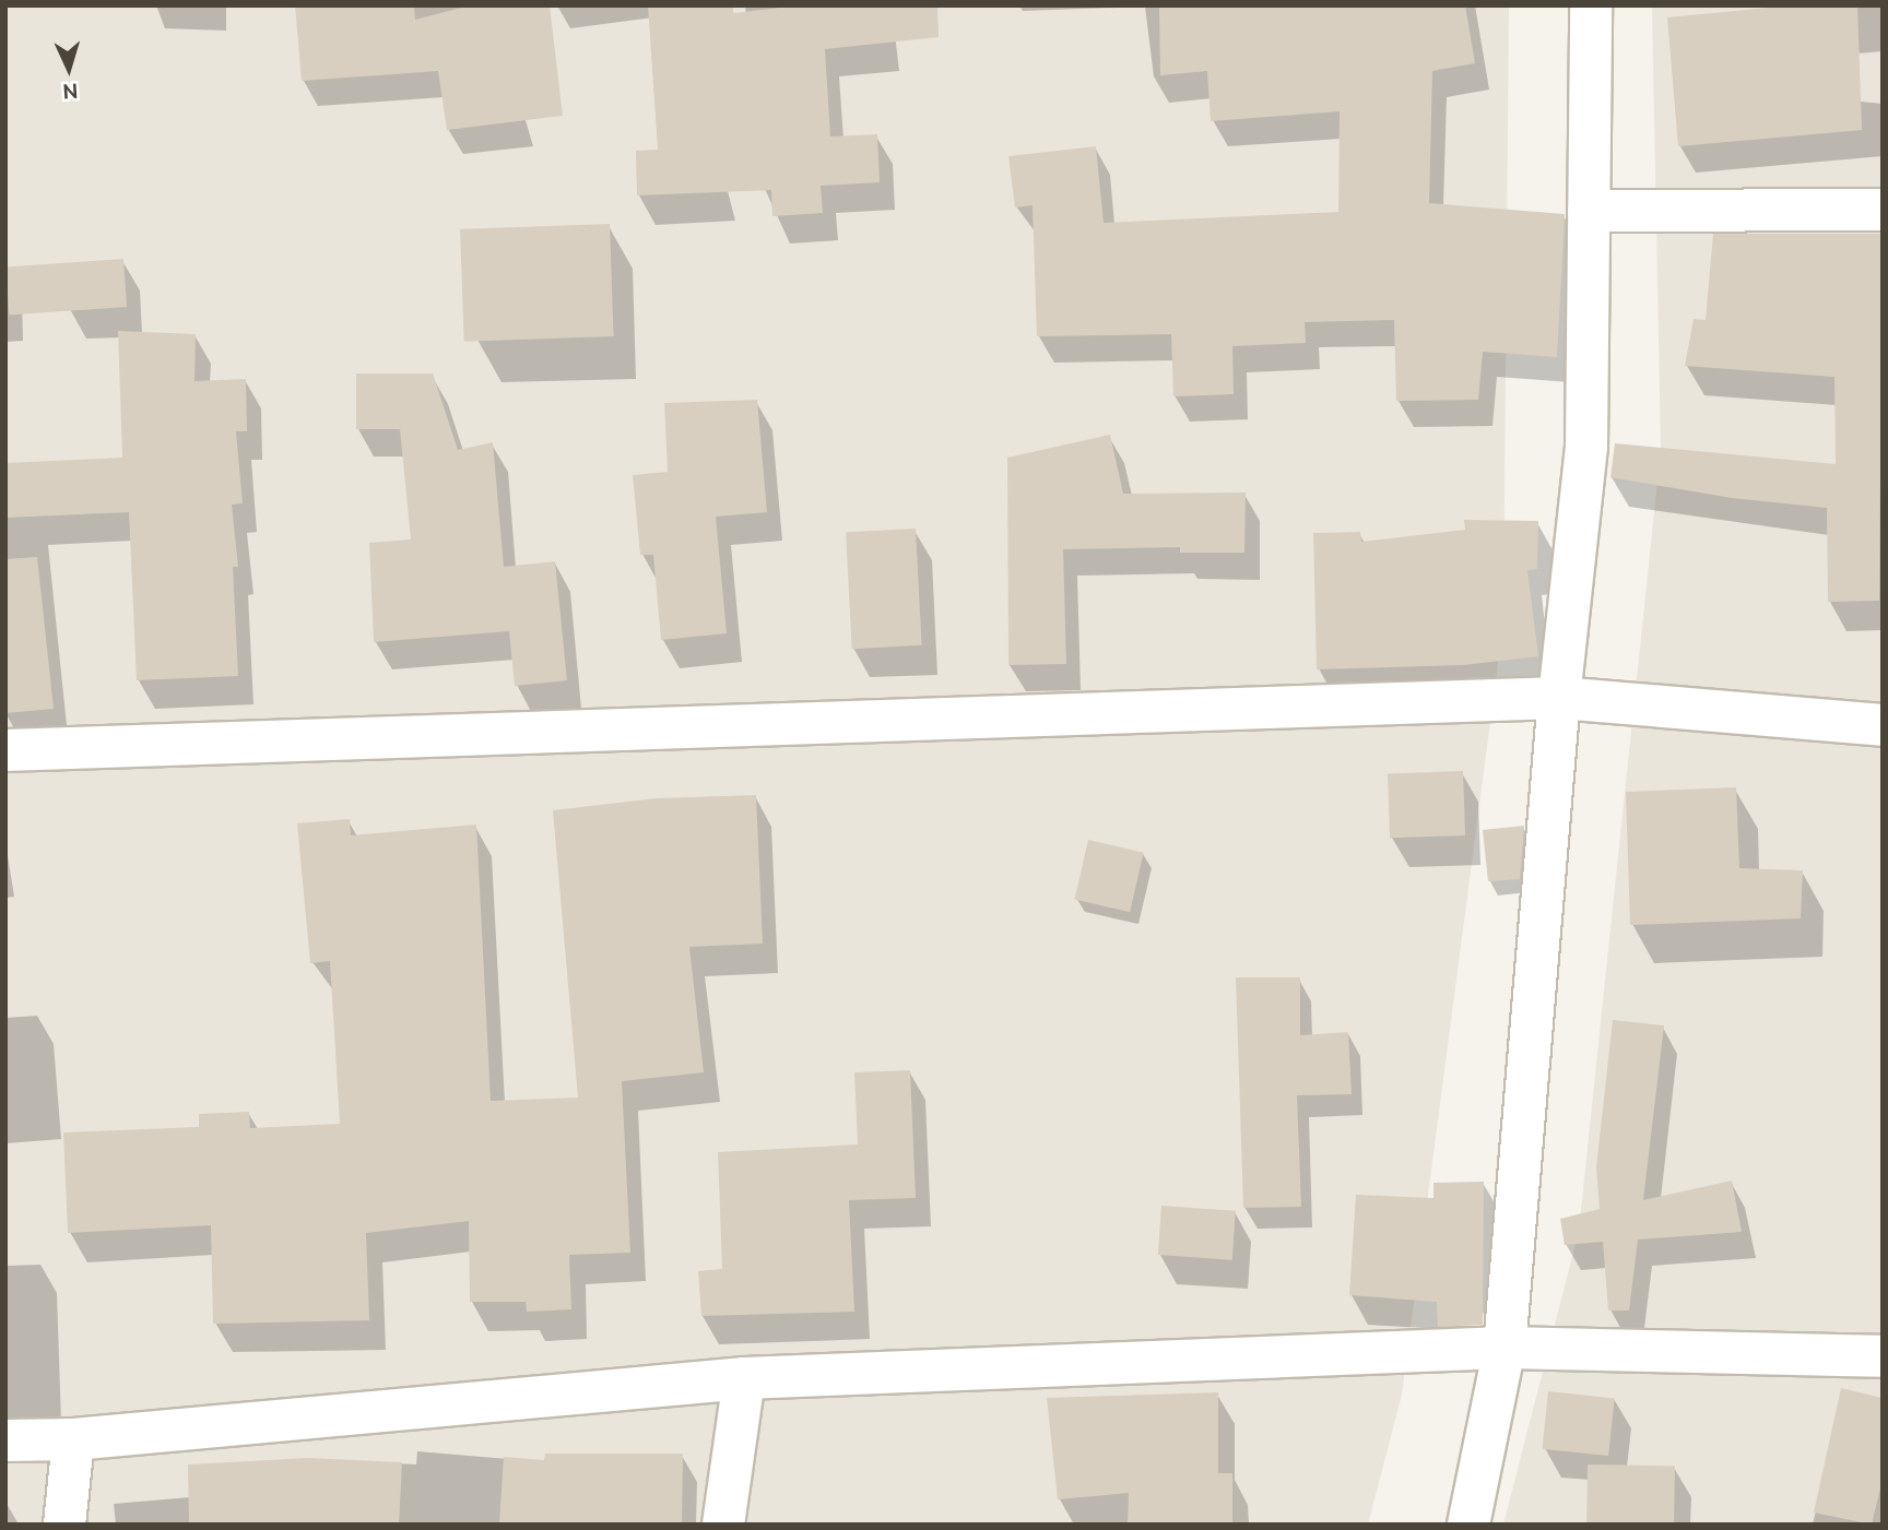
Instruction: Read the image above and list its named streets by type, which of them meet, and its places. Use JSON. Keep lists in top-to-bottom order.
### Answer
{
  "north": "bottom"
}
